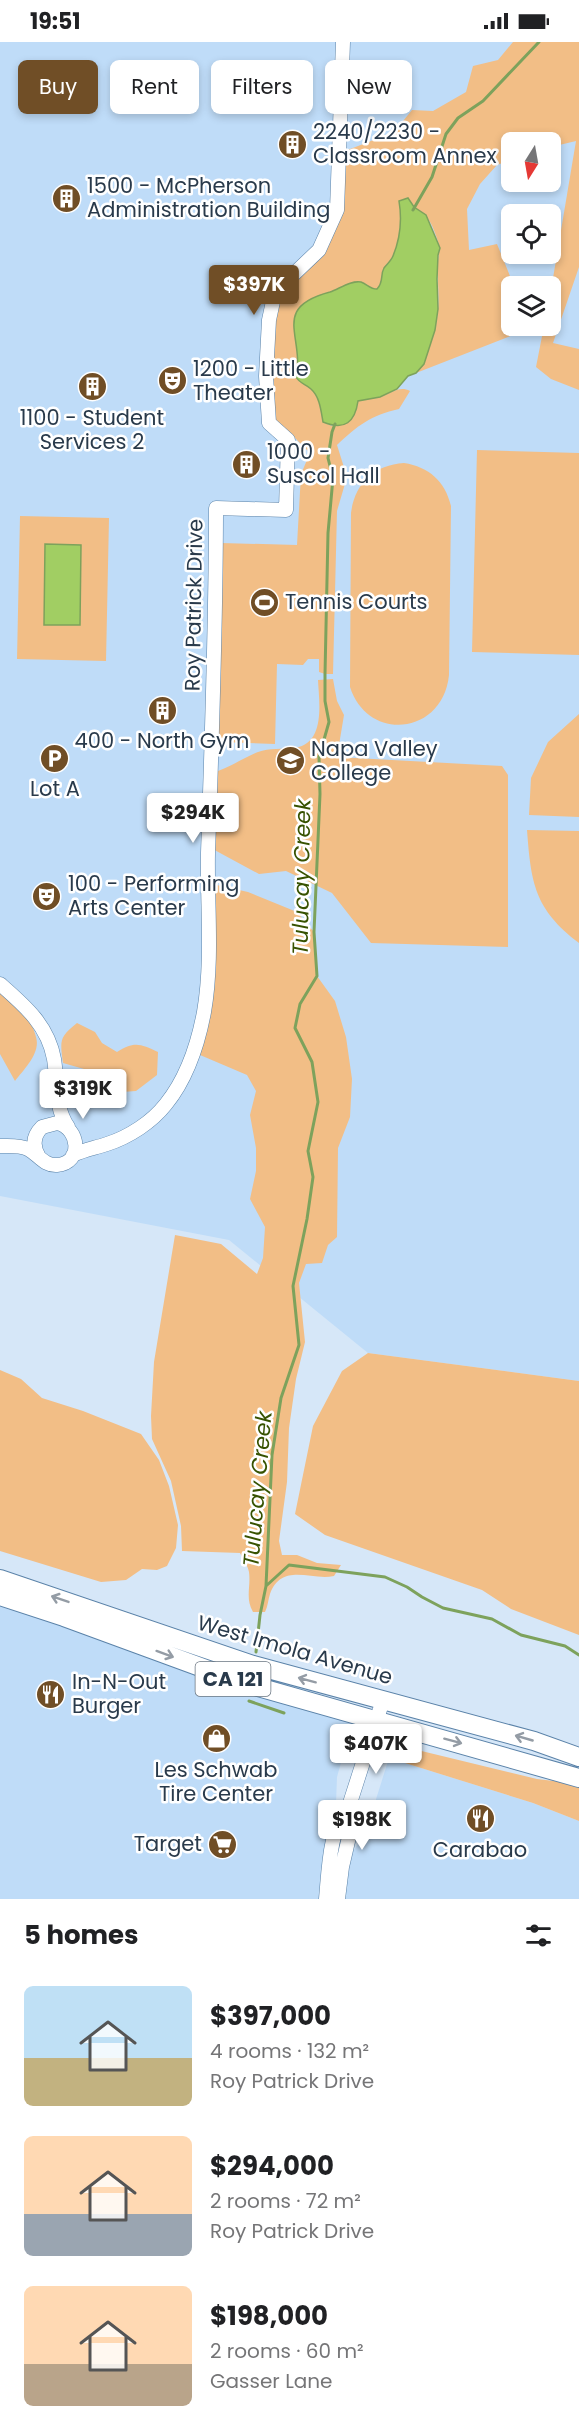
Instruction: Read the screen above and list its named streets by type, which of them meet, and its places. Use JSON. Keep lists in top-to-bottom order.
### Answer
{
  "streets": {
    "main road": ["West Imola Avenue", "CA 121"],
    "street": ["Roy Patrick Drive"]
  },
  "water": ["Tulucay Creek"],
  "places": {
    "building": [
      "2240/2230 - Classroom Annex",
      "1500 - McPherson Administration Building",
      "1100 - Student Services 2",
      "1000 - Suscol Hall",
      "400 - North Gym"
    ],
    "theatre": ["1200 - Little Theater", "100 - Performing Arts Center"],
    "sports": ["Tennis Courts"],
    "parking": ["Lot A"],
    "school or university": ["Napa Valley College"],
    "restaurant": ["In-N-Out Burger", "Carabao"],
    "shop": ["Les Schwab Tire Center"],
    "supermarket": ["Target"]
  },
  "north": "bottom",
  "page": {
    "status": "19:51",
    "chip": [
      "Buy",
      "Rent",
      "Filters",
      "New"
    ],
    "price": [
      "$397K",
      "$294K",
      "$319K",
      "$407K",
      "$198K"
    ],
    "heading": "5 homes",
    "list": [
      {
        "name": "$397,000",
        "note": "4 rooms · 132 m² · Roy Patrick Drive"
      },
      {
        "name": "$294,000",
        "note": "2 rooms · 72 m² · Roy Patrick Drive"
      },
      {
        "name": "$198,000",
        "note": "2 rooms · 60 m² · Gasser Lane"
      }
    ]
  }
}
